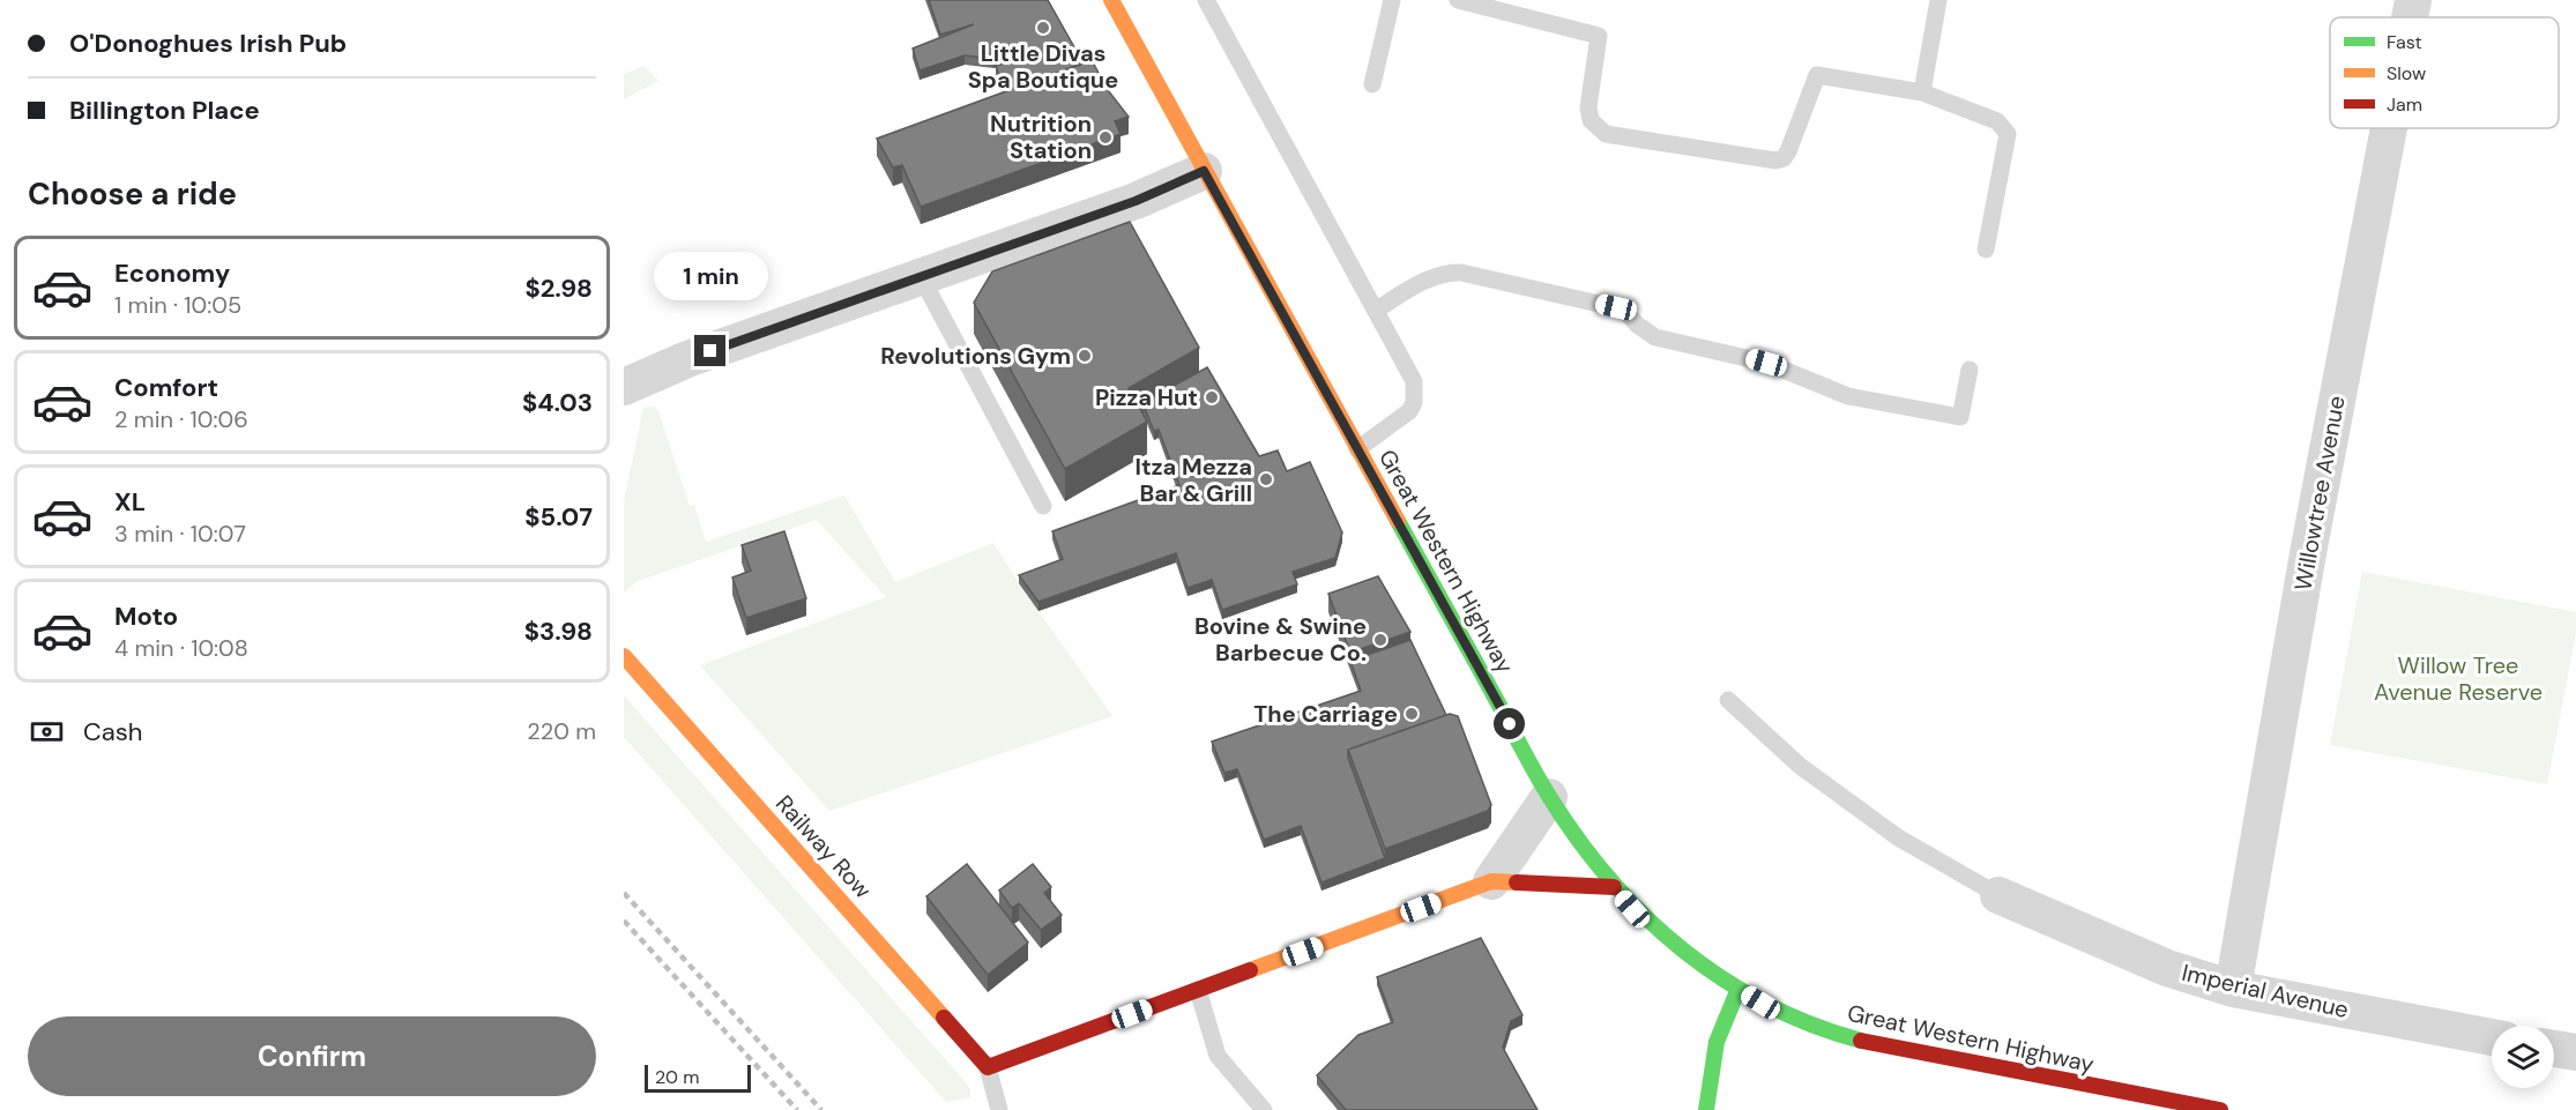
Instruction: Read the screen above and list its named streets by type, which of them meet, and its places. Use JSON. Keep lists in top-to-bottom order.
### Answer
{
  "streets": {
    "main road": ["Great Western Highway", "Railway Row"],
    "street": ["Willowtree Avenue", "Imperial Avenue"]
  },
  "crossings": [
    ["Willowtree Avenue", "Imperial Avenue"]
  ],
  "parks": ["Willow Tree Avenue Reserve"],
  "places": [
    "Little Divas Spa Boutique",
    "Nutrition Station",
    "Revolutions Gym",
    "Pizza Hut",
    "Itza Mezza Bar & Grill",
    "Bovine & Swine Barbecue Co.",
    "The Carriage"
  ],
  "legend": ["Fast", "Slow", "Jam"],
  "scale_bar": "20 m",
  "page": {
    "banner": ["O'Donoghues Irish Pub", "Billington Place"],
    "heading": "Choose a ride",
    "list": [
      {
        "name": "Economy",
        "note": "1 min · 10:05",
        "value": "$2.98"
      },
      {
        "name": "Comfort",
        "note": "2 min · 10:06",
        "value": "$4.03"
      },
      {
        "name": "XL",
        "note": "3 min · 10:07",
        "value": "$5.07"
      },
      {
        "name": "Moto",
        "note": "4 min · 10:08",
        "value": "$3.98"
      }
    ],
    "bubble": "1 min",
    "pay": ["Cash", "220 m"],
    "buttons": "Confirm",
    "scale": "20 m"
  }
}
